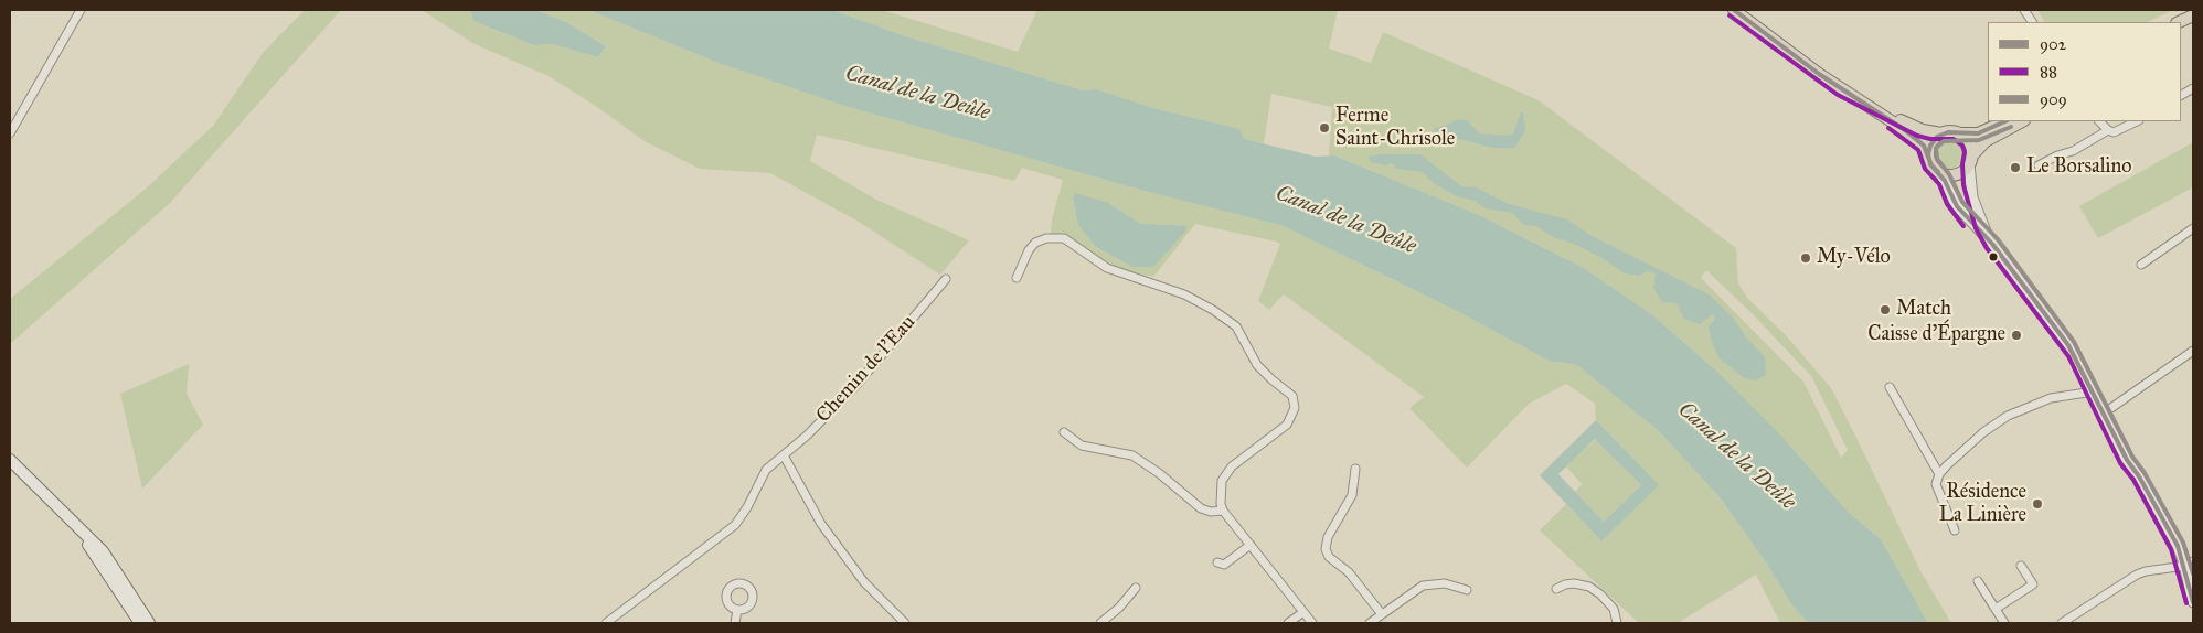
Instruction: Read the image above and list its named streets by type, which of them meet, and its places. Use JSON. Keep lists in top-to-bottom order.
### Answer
{
  "streets": {
    "street": ["Chemin de l'Eau"]
  },
  "water": ["Canal de la Deûle"],
  "places": [
    "Ferme Saint-Chrisole",
    "Le Borsalino",
    "My-Vélo",
    "Match",
    "Caisse d'Épargne",
    "Résidence La Linière"
  ],
  "lines": ["transit line 902", "transit line 88", "transit line 909"],
  "legend": ["902", "88", "909"]
}
